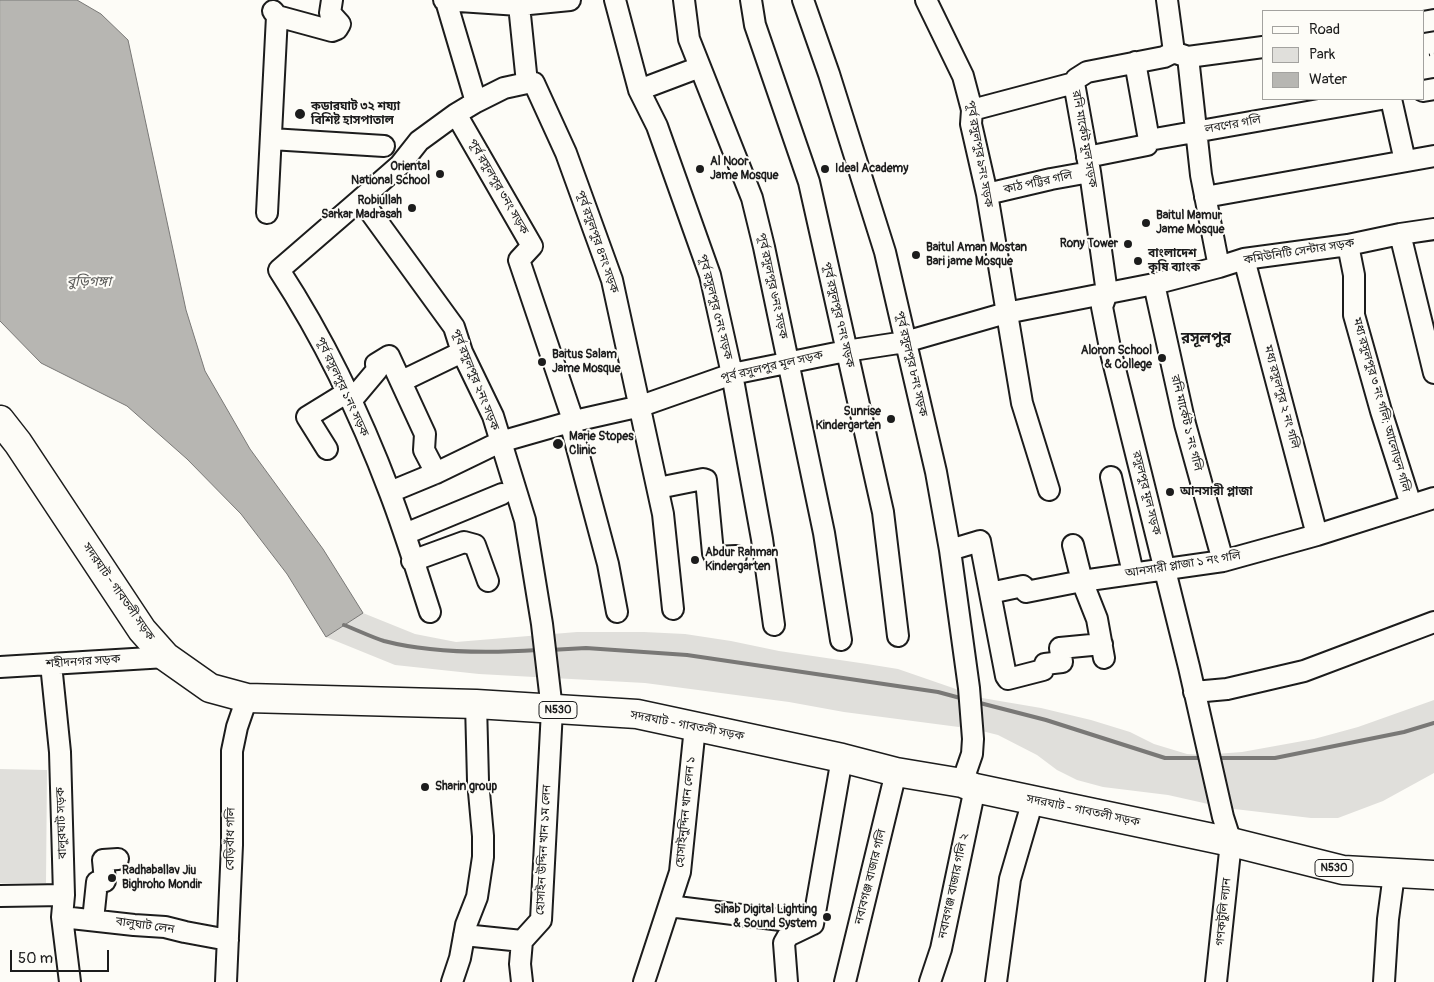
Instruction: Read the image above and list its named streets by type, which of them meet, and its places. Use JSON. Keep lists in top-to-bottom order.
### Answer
{
  "streets": {
    "highway": ["সদরঘাট - গাবতলী সড়ক", "N530"],
    "street": [
      "লবণের গলি",
      "রনি মার্কেট মূল সড়ক",
      "পূর্ব রসুলপুর ৯নং সড়ক",
      "কাঠ পট্টির গলি",
      "পূর্ব রসুলপুর ৩নং সড়ক",
      "পূর্ব রসুলপুর ৪নং সড়ক",
      "কমিউনিটি সেন্টার সড়ক",
      "পূর্ব রসুলপুর ৬নং সড়ক",
      "পূর্ব রসুলপুর ৫নং সড়ক",
      "পূর্ব রসুলপুর ৭নং সড়ক",
      "পূর্ব রসুলপুর ৮নং সড়ক",
      "পূর্ব রসুলপুর মূল সড়ক",
      "পূর্ব রসুলপুর ২নং সড়ক",
      "পূর্ব রসুলপুর ১নং সড়ক",
      "মধ্য রসুলপুর ২ নং গলি",
      "মধ্য রসুলপুর ৩ নং গলি; আলোড়ন গলি",
      "রনি মার্কেট ১ নং গলি",
      "রসুলপুর মূল সড়ক",
      "আনসারী প্লাজা ১ নং গলি",
      "শহীদনগর সড়ক",
      "হোসাইনুদ্দিন খান লেন ১",
      "বালুরঘাট সড়ক",
      "বেড়িবাঁধ গলি",
      "হোসাইন উদ্দিন খান ১ম লেন",
      "নবাবগঞ্জ বাজার গলি",
      "নবাবগঞ্জ বাজার গলি ২",
      "গণকটুলি ল্যান",
      "বালুঘাট লেন"
    ]
  },
  "crossings": [
    ["লবণের গলি", "রনি মার্কেট মূল সড়ক"],
    ["লবণের গলি", "কাঠ পট্টির গলি"],
    ["রনি মার্কেট মূল সড়ক", "কাঠ পট্টির গলি"],
    ["রনি মার্কেট মূল সড়ক", "কমিউনিটি সেন্টার সড়ক"],
    ["রনি মার্কেট মূল সড়ক", "পূর্ব রসুলপুর মূল সড়ক"],
    ["রনি মার্কেট মূল সড়ক", "রসুলপুর মূল সড়ক"],
    ["পূর্ব রসুলপুর ৯নং সড়ক", "কাঠ পট্টির গলি"],
    ["পূর্ব রসুলপুর ৯নং সড়ক", "পূর্ব রসুলপুর মূল সড়ক"],
    ["পূর্ব রসুলপুর ৩নং সড়ক", "পূর্ব রসুলপুর মূল সড়ক"],
    ["পূর্ব রসুলপুর ৪নং সড়ক", "পূর্ব রসুলপুর মূল সড়ক"],
    ["কমিউনিটি সেন্টার সড়ক", "পূর্ব রসুলপুর মূল সড়ক"],
    ["কমিউনিটি সেন্টার সড়ক", "মধ্য রসুলপুর ২ নং গলি"],
    ["কমিউনিটি সেন্টার সড়ক", "মধ্য রসুলপুর ৩ নং গলি; আলোড়ন গলি"],
    ["কমিউনিটি সেন্টার সড়ক", "রনি মার্কেট ১ নং গলি"],
    ["কমিউনিটি সেন্টার সড়ক", "রসুলপুর মূল সড়ক"],
    ["পূর্ব রসুলপুর ৬নং সড়ক", "পূর্ব রসুলপুর মূল সড়ক"],
    ["পূর্ব রসুলপুর ৫নং সড়ক", "পূর্ব রসুলপুর মূল সড়ক"],
    ["পূর্ব রসুলপুর ৭নং সড়ক", "পূর্ব রসুলপুর মূল সড়ক"],
    ["পূর্ব রসুলপুর ৮নং সড়ক", "পূর্ব রসুলপুর মূল সড়ক"],
    ["পূর্ব রসুলপুর ৮নং সড়ক", "নবাবগঞ্জ বাজার গলি ২"],
    ["পূর্ব রসুলপুর মূল সড়ক", "পূর্ব রসুলপুর ২নং সড়ক"],
    ["পূর্ব রসুলপুর মূল সড়ক", "পূর্ব রসুলপুর ১নং সড়ক"],
    ["পূর্ব রসুলপুর মূল সড়ক", "রসুলপুর মূল সড়ক"],
    ["পূর্ব রসুলপুর ২নং সড়ক", "পূর্ব রসুলপুর ১নং সড়ক"],
    ["পূর্ব রসুলপুর ২নং সড়ক", "সদরঘাট - গাবতলী সড়ক"],
    ["পূর্ব রসুলপুর ২নং সড়ক", "হোসাইন উদ্দিন খান ১ম লেন"],
    ["মধ্য রসুলপুর ২ নং গলি", "আনসারী প্লাজা ১ নং গলি"],
    ["মধ্য রসুলপুর ৩ নং গলি; আলোড়ন গলি", "আনসারী প্লাজা ১ নং গলি"],
    ["রনি মার্কেট ১ নং গলি", "আনসারী প্লাজা ১ নং গলি"],
    ["রসুলপুর মূল সড়ক", "আনসারী প্লাজা ১ নং গলি"],
    ["রসুলপুর মূল সড়ক", "গণকটুলি ল্যান"],
    ["সদরঘাট - গাবতলী সড়ক", "শহীদনগর সড়ক"],
    ["সদরঘাট - গাবতলী সড়ক", "হোসাইনুদ্দিন খান লেন ১"],
    ["সদরঘাট - গাবতলী সড়ক", "বেড়িবাঁধ গলি"],
    ["সদরঘাট - গাবতলী সড়ক", "হোসাইন উদ্দিন খান ১ম লেন"],
    ["সদরঘাট - গাবতলী সড়ক", "নবাবগঞ্জ বাজার গলি"],
    ["সদরঘাট - গাবতলী সড়ক", "নবাবগঞ্জ বাজার গলি ২"],
    ["সদরঘাট - গাবতলী সড়ক", "গণকটুলি ল্যান"],
    ["শহীদনগর সড়ক", "বালুরঘাট সড়ক"],
    ["বালুরঘাট সড়ক", "বালুঘাট লেন"],
    ["বেড়িবাঁধ গলি", "বালুঘাট লেন"]
  ],
  "districts": ["রসূলপুর"],
  "water": ["বুড়িগঙ্গা"],
  "places": [
    "কুড়ারঘাট ৩২ শয্যা বিশিষ্ট হাসপাতাল",
    "Al Noor Jame Mosque",
    "Ideal Academy",
    "Oriental National School",
    "Robiullah Sarkar Madrasah",
    "Baitul Mamur Jame Mosque",
    "Rony Tower",
    "Baitul Aman Mostan Bari jame Mosque",
    "বাংলাদেশ কৃষি ব্যাংক",
    "Aloron School & College",
    "Baitus Salam Jame Mosque",
    "Sunrise Kindergarten",
    "Marie Stopes Clinic",
    "আনসারী প্লাজা",
    "Abdur Rahman Kindergarten",
    "Sharin group",
    "Radhaballav Jiu Bighroho Mondir",
    "Sihab Digital Lighting & Sound System"
  ],
  "legend": ["Road", "Park", "Water"],
  "scale_bar": "50 m"
}
